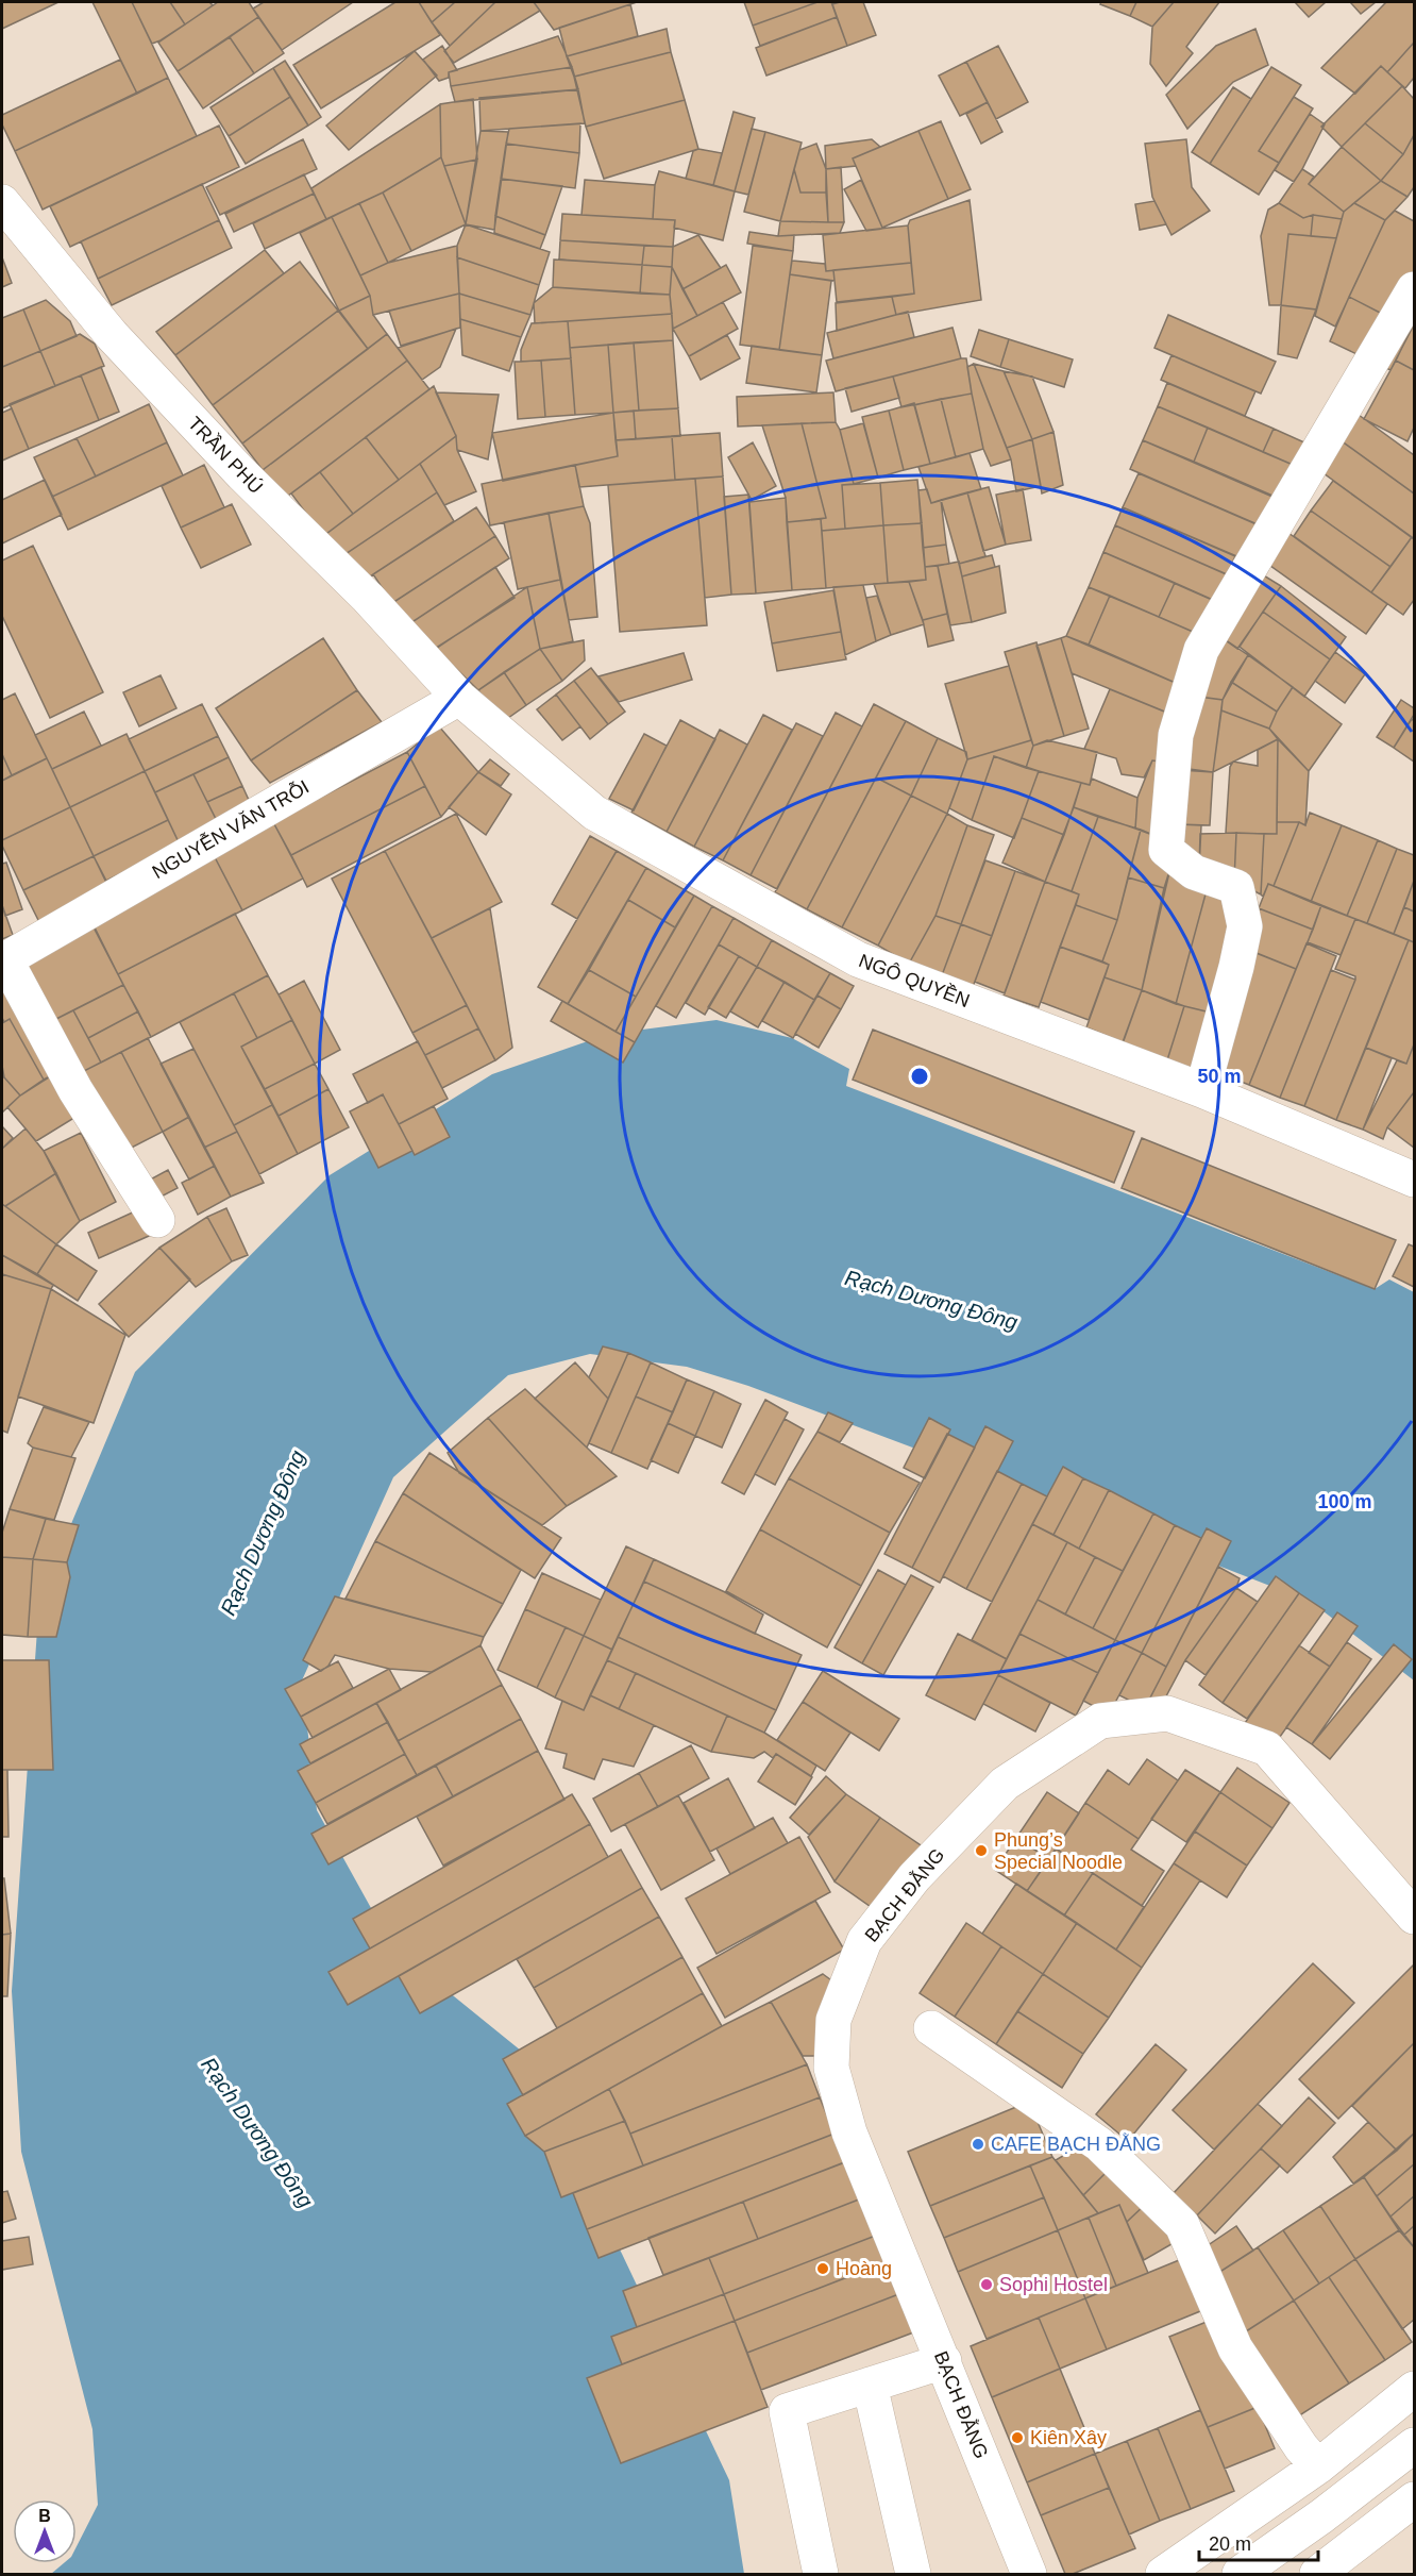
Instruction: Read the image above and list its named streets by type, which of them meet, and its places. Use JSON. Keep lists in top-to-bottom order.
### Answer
{
  "streets": {
    "street": [
      "TRẦN PHÚ",
      "NGUYỄN VĂN TRỖI",
      "NGÔ QUYỀN",
      "BẠCH ĐẰNG"
    ]
  },
  "crossings": [
    ["TRẦN PHÚ", "NGUYỄN VĂN TRỖI"],
    ["TRẦN PHÚ", "NGÔ QUYỀN"],
    ["NGUYỄN VĂN TRỖI", "NGÔ QUYỀN"]
  ],
  "water": ["Rạch Dương Đông"],
  "places": [
    "Phung’s Special Noodle",
    "CAFE BẠCH ĐẰNG",
    "Hoàng",
    "Sophi Hostel",
    "Kiên Xây"
  ],
  "scale_bar": "20 m",
  "north": "top",
  "rings": ["50 m", "100 m"]
}
